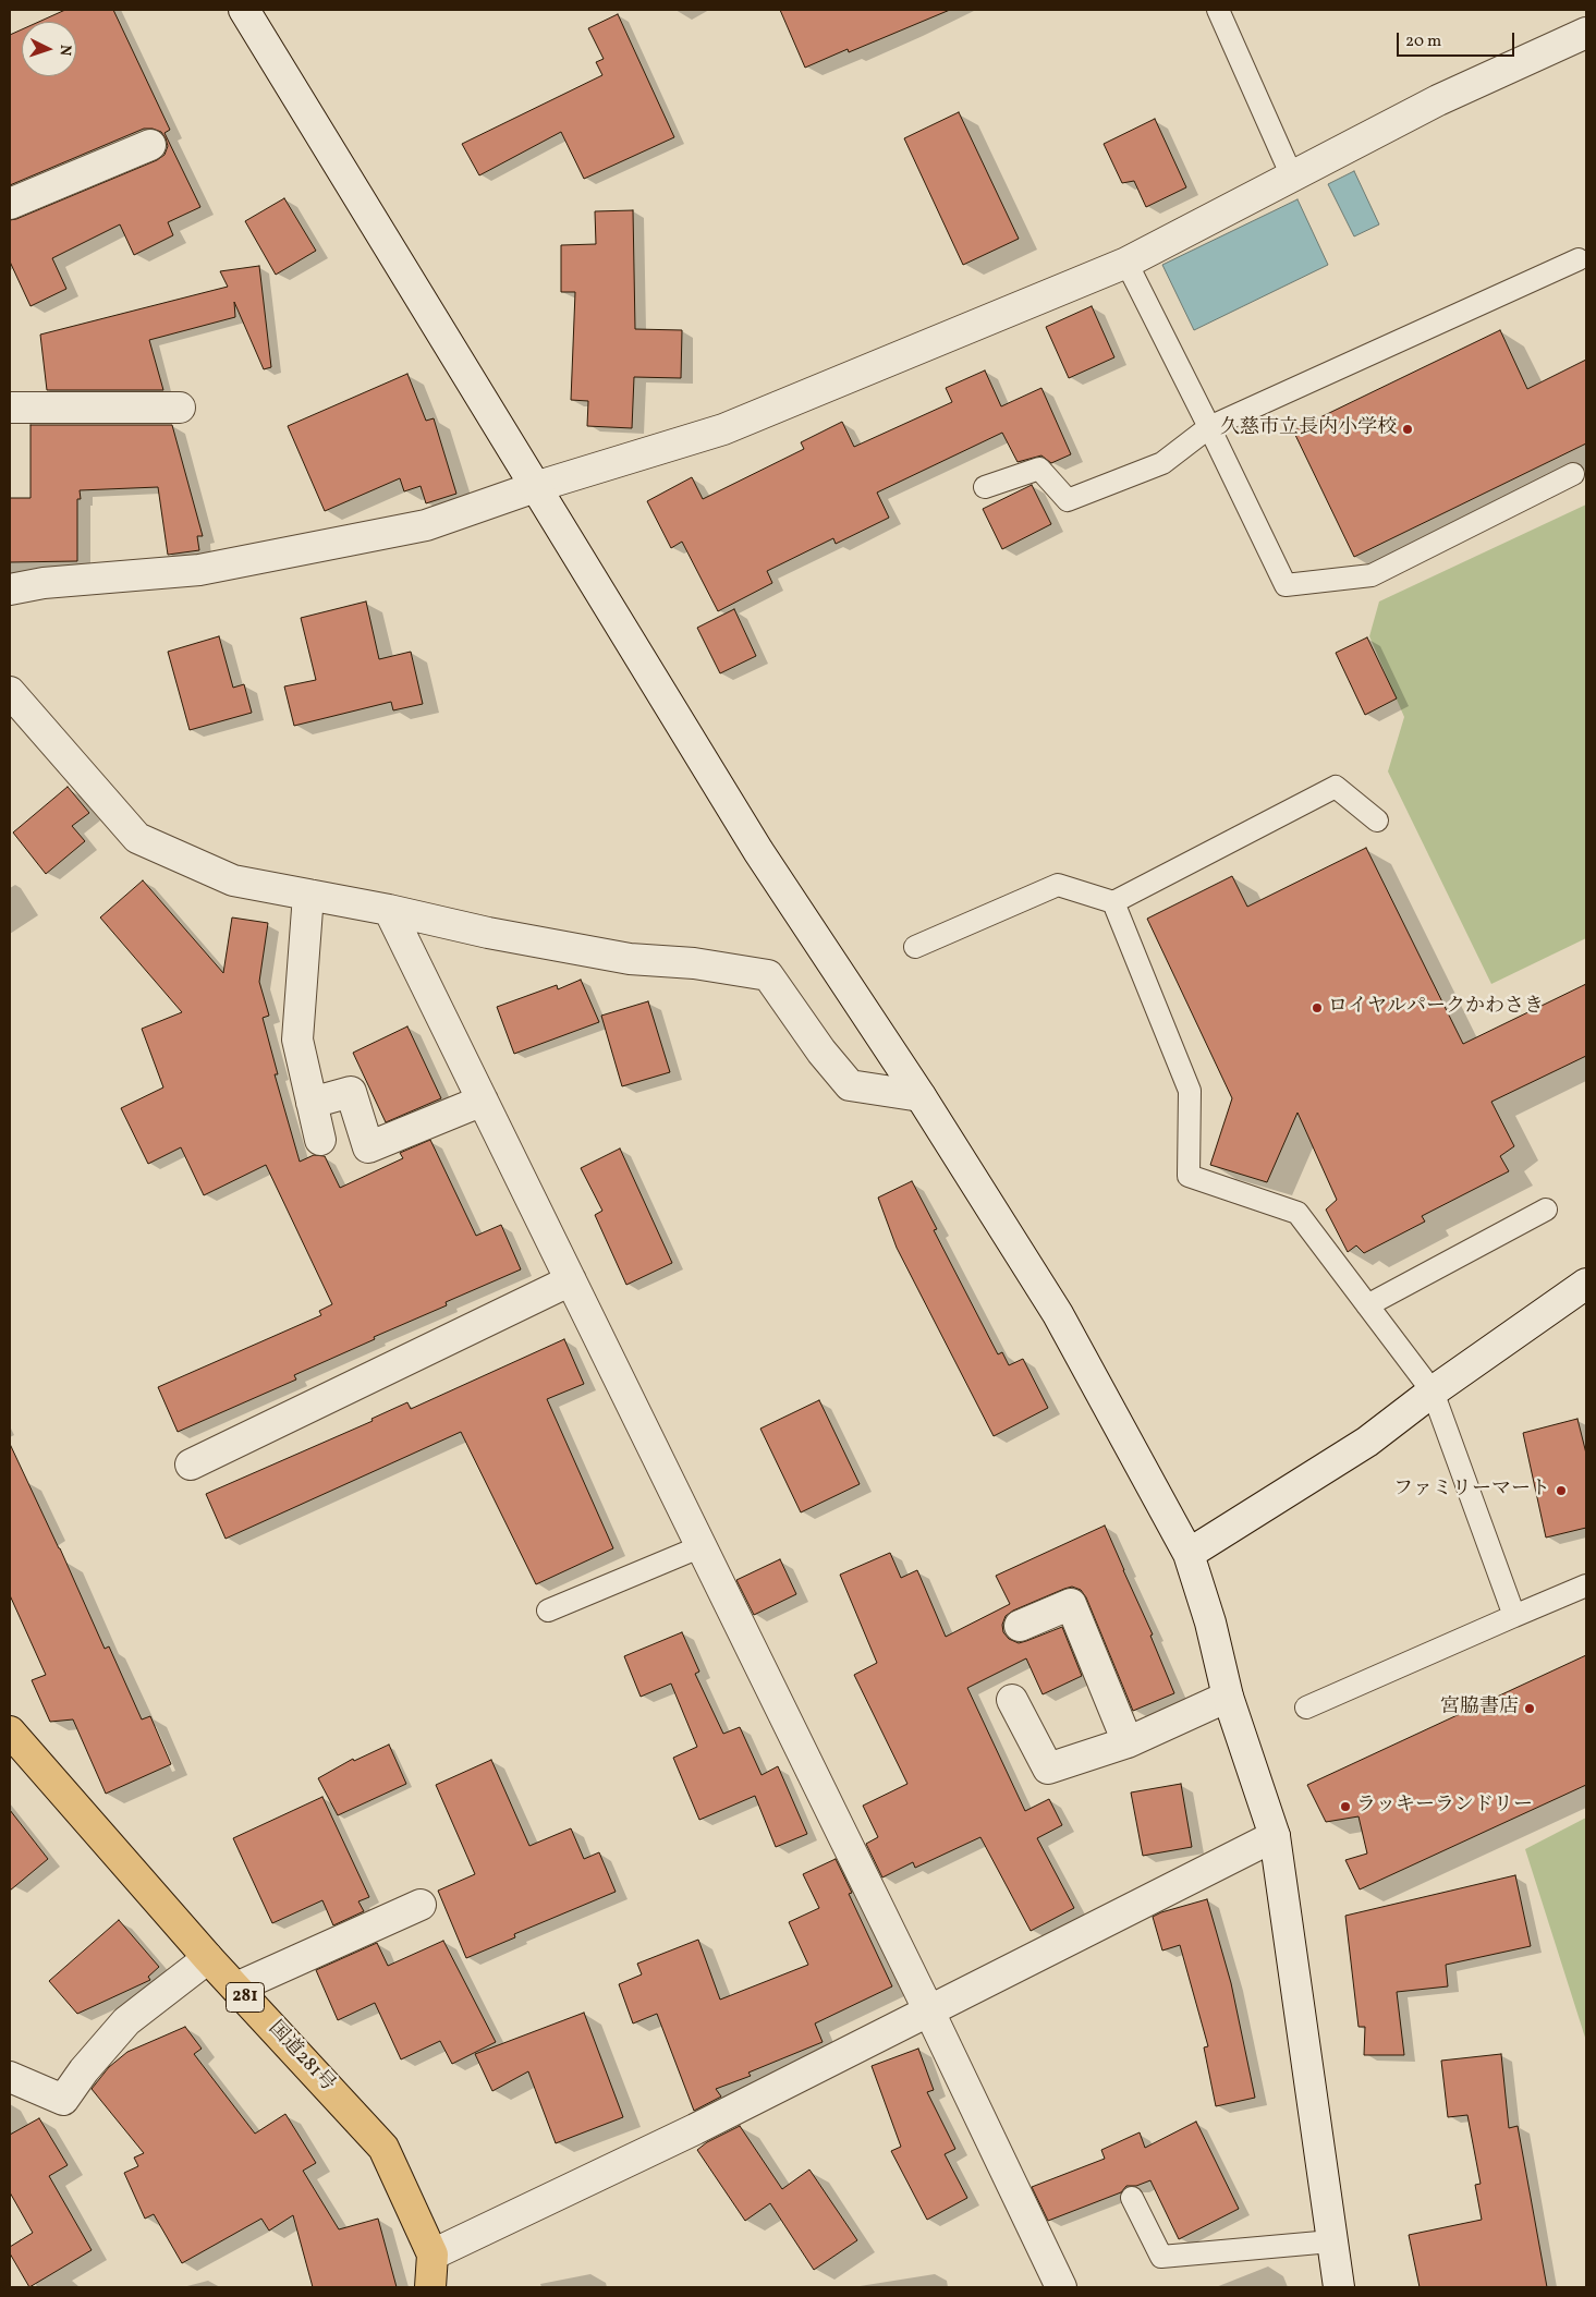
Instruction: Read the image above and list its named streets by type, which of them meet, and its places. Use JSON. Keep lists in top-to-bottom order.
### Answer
{
  "streets": {
    "highway": ["281", "国道281号"]
  },
  "places": [
    "久慈市立長内小学校",
    "ロイヤルパークかわさき",
    "ファミリーマート",
    "宮脇書店",
    "ラッキーランドリー"
  ],
  "scale_bar": "20 m",
  "north": "right"
}
